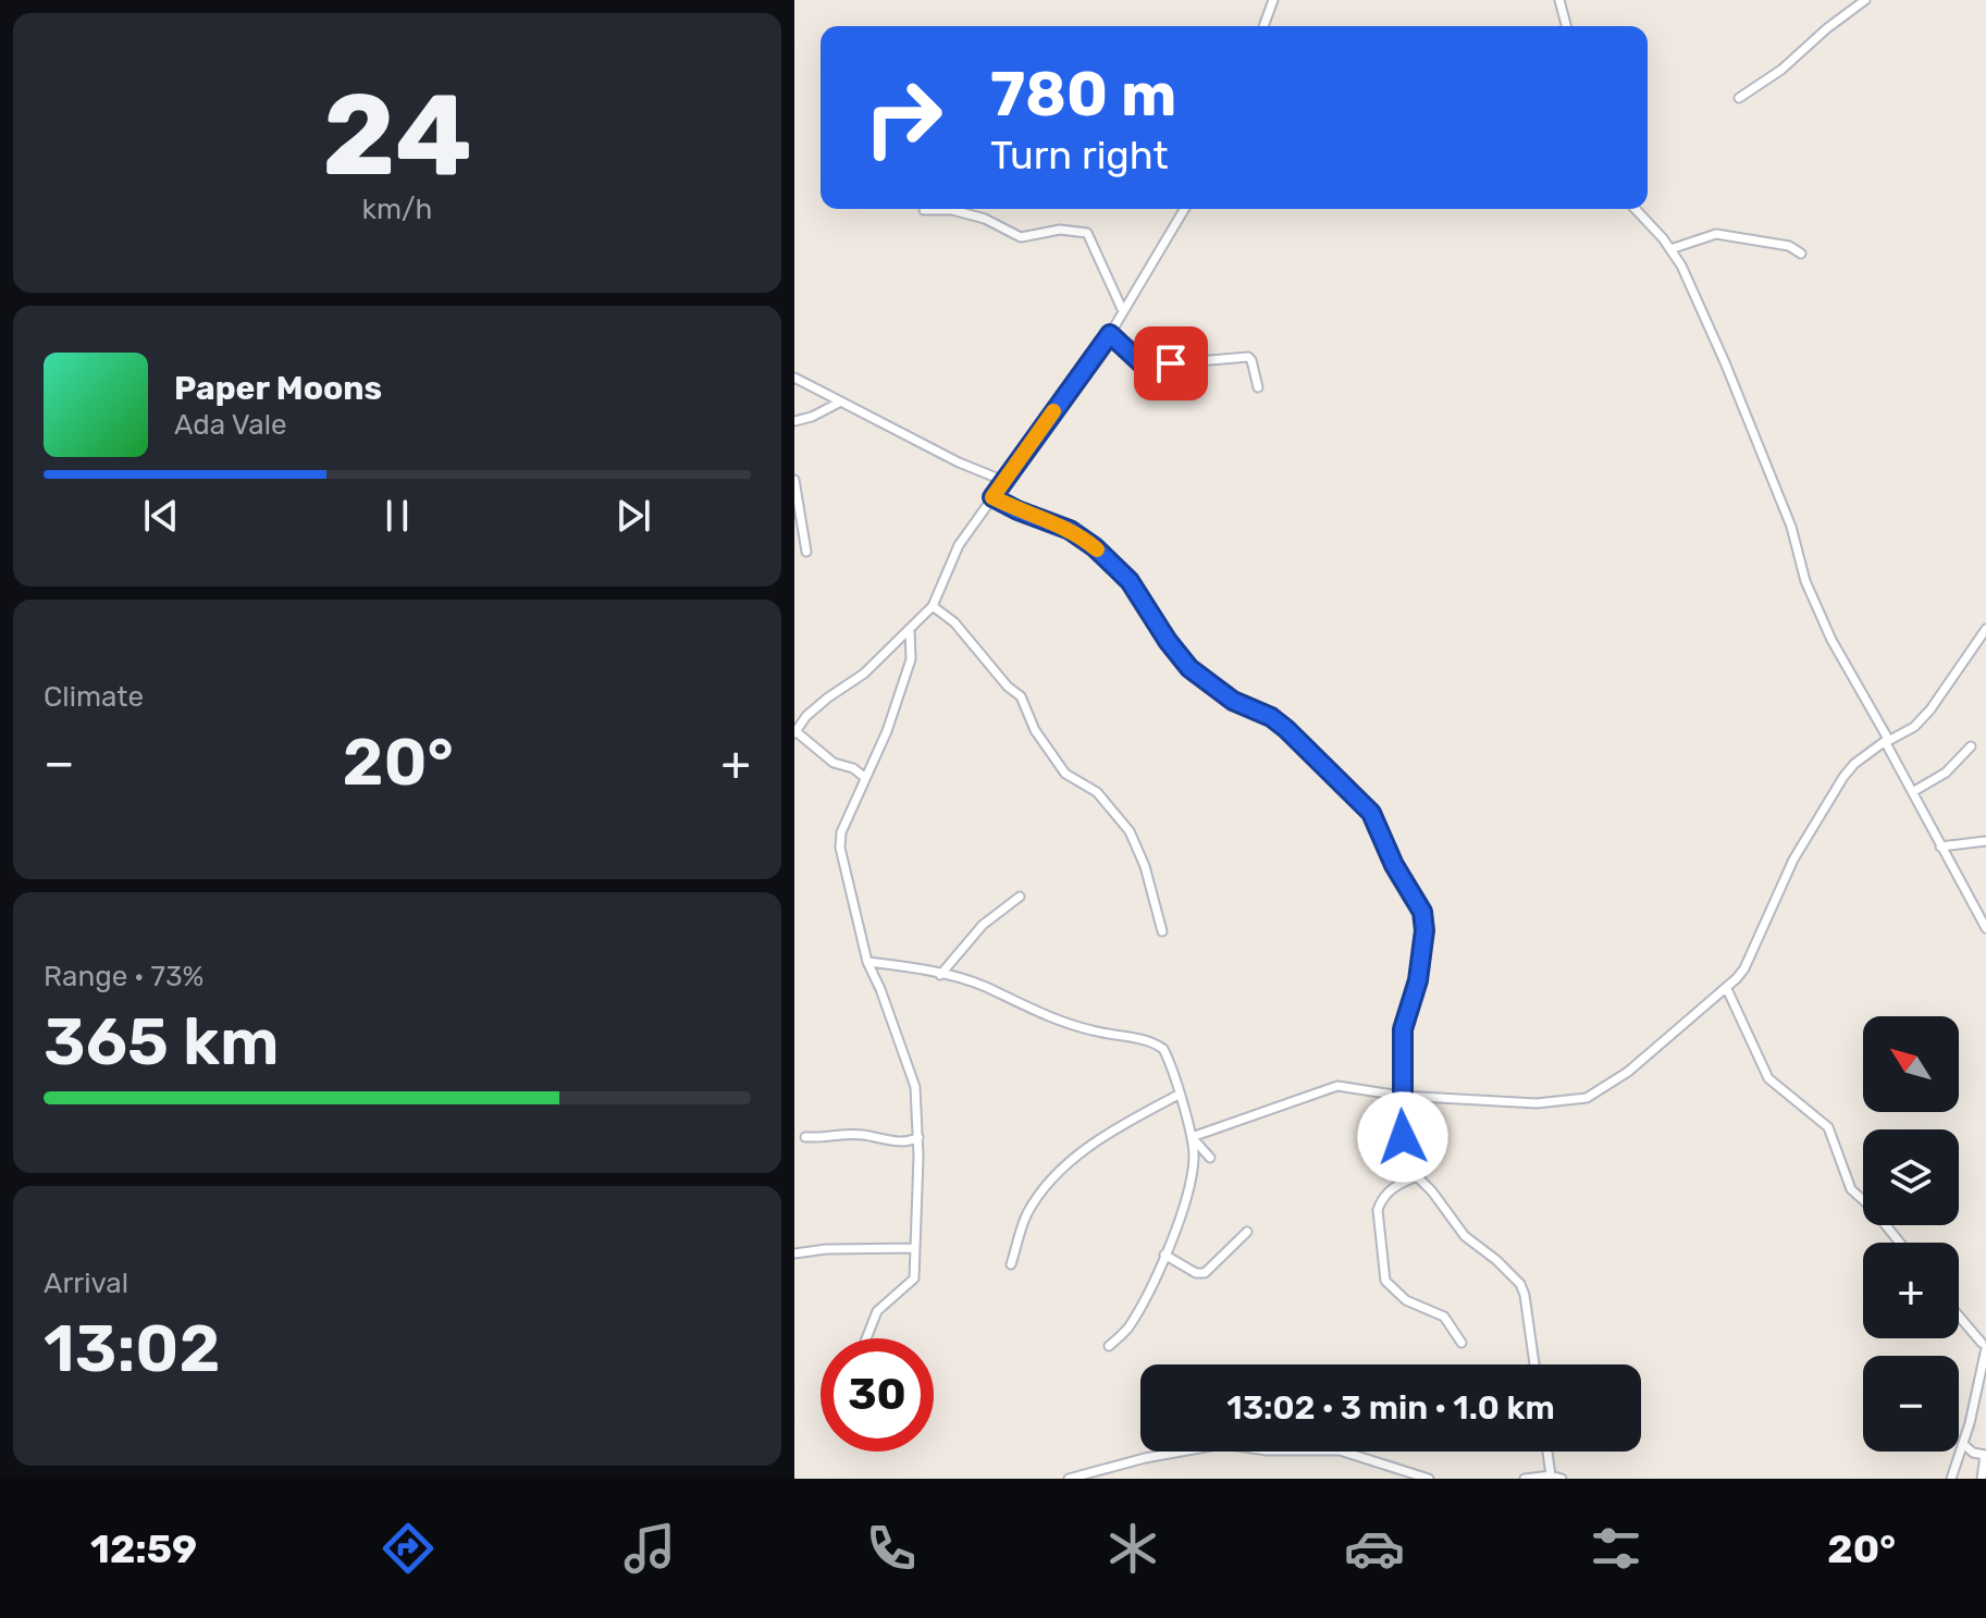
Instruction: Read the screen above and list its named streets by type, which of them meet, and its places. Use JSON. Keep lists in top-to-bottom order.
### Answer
{
  "north": "top left",
  "page": {
    "tile": [
      ["24", "km/h"],
      "Climate",
      ["Range · 73%", "365 km"],
      ["Arrival", "13:02"]
    ],
    "turn": ["780 m", "Turn right"],
    "song": ["Paper Moons", "Ada Vale"],
    "heat": ["−", "20°", "+"],
    "map_buttons": ["+", "−"],
    "limit": "30",
    "trip": "13:02 · 3 min · 1.0 km",
    "tabs": ["12:59", "20°"]
  }
}
